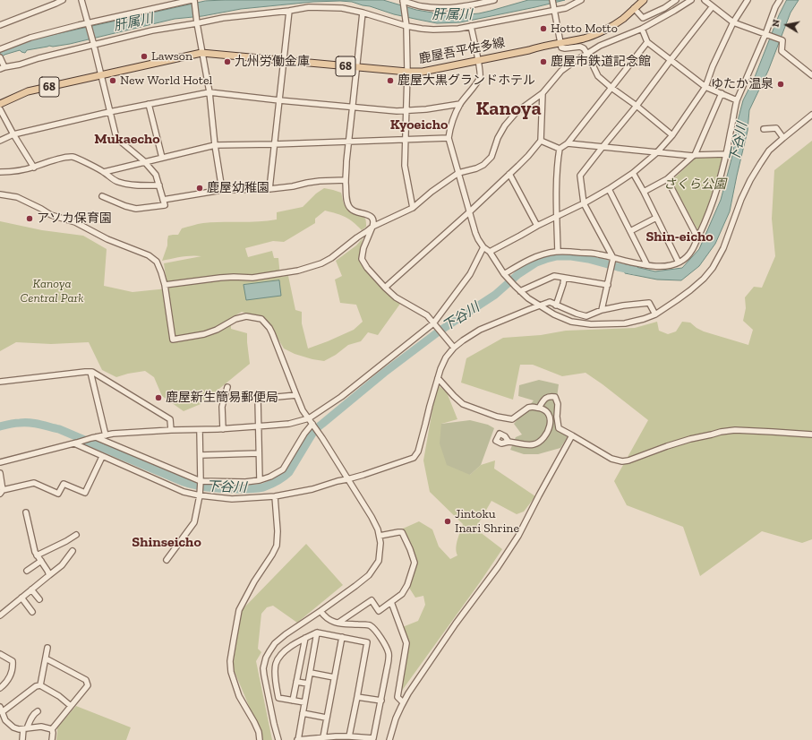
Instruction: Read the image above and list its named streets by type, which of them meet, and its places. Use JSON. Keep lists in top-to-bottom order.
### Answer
{
  "streets": {
    "main road": ["鹿屋吾平佐多線", "68"]
  },
  "districts": [
    "Kanoya",
    "Kyoeicho",
    "Mukaecho",
    "Shin-eicho",
    "Shinseicho"
  ],
  "water": ["肝属川", "下谷川"],
  "parks": ["さくら公園", "Kanoya Central Park"],
  "places": [
    "Hotto Motto",
    "Lawson",
    "九州労働金庫",
    "鹿屋市鉄道記念館",
    "New World Hotel",
    "鹿屋大黒グランドホテル",
    "ゆたか温泉",
    "鹿屋幼稚園",
    "アソカ保育園",
    "鹿屋新生簡易郵便局",
    "Jintoku Inari Shrine"
  ],
  "north": "left"
}
